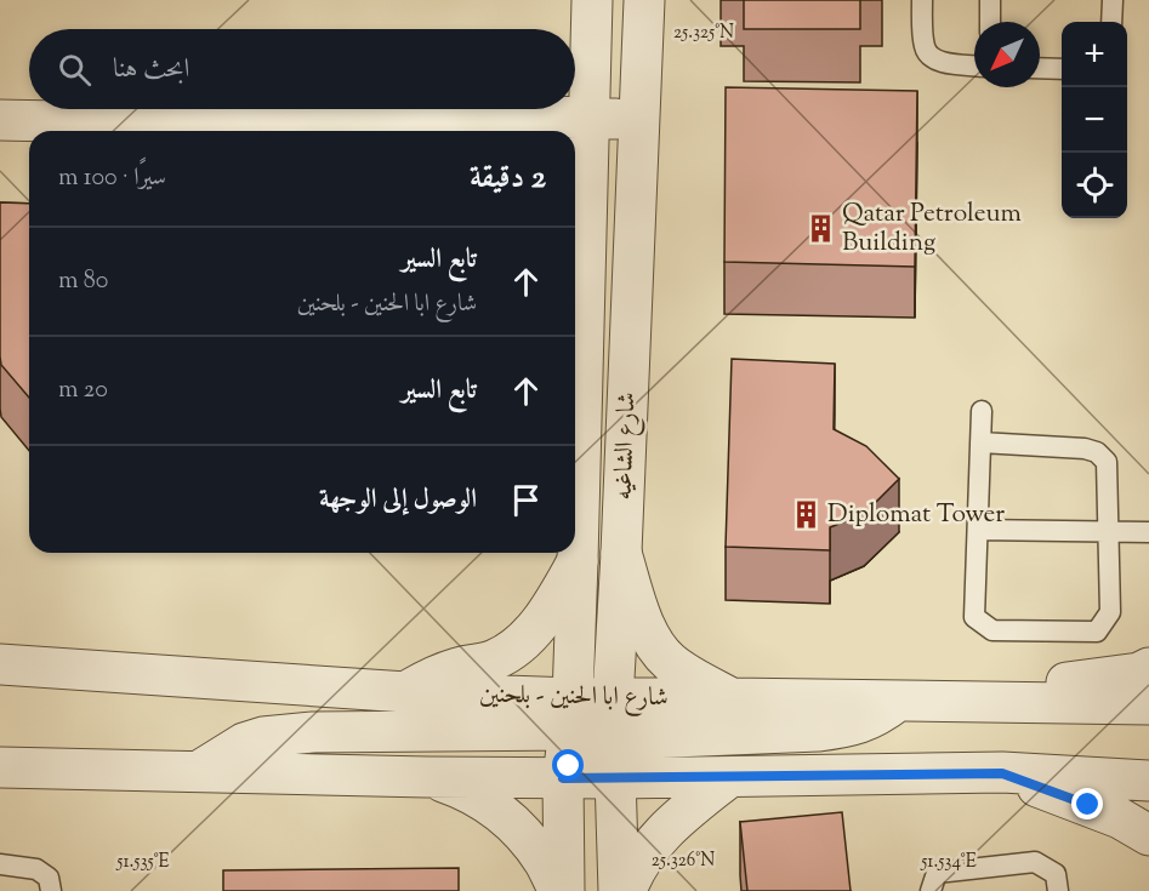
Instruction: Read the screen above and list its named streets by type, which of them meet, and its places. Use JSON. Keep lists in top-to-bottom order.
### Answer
{
  "streets": {
    "street": ["شارع الشاغيه", "شارع ابا الحنين - بلحنين"]
  },
  "crossings": [
    ["شارع الشاغيه", "شارع ابا الحنين - بلحنين"]
  ],
  "places": {
    "building": ["Qatar Petroleum Building", "Diplomat Tower"]
  },
  "north": "bottom left",
  "page": {
    "map_buttons": ["+", "−"],
    "search": "ابحث هنا",
    "heading": ["2 دقيقة", "سيرًا · 100 m"],
    "list": [
      ["تابع السير", "شارع ابا الحنين - بلحنين", "80 m"],
      ["تابع السير", "20 m"],
      "الوصول إلى الوجهة"
    ]
  },
  "coordinates": [
    "25.325°N",
    "25.326°N",
    "51.535°E",
    "51.534°E"
  ]
}
